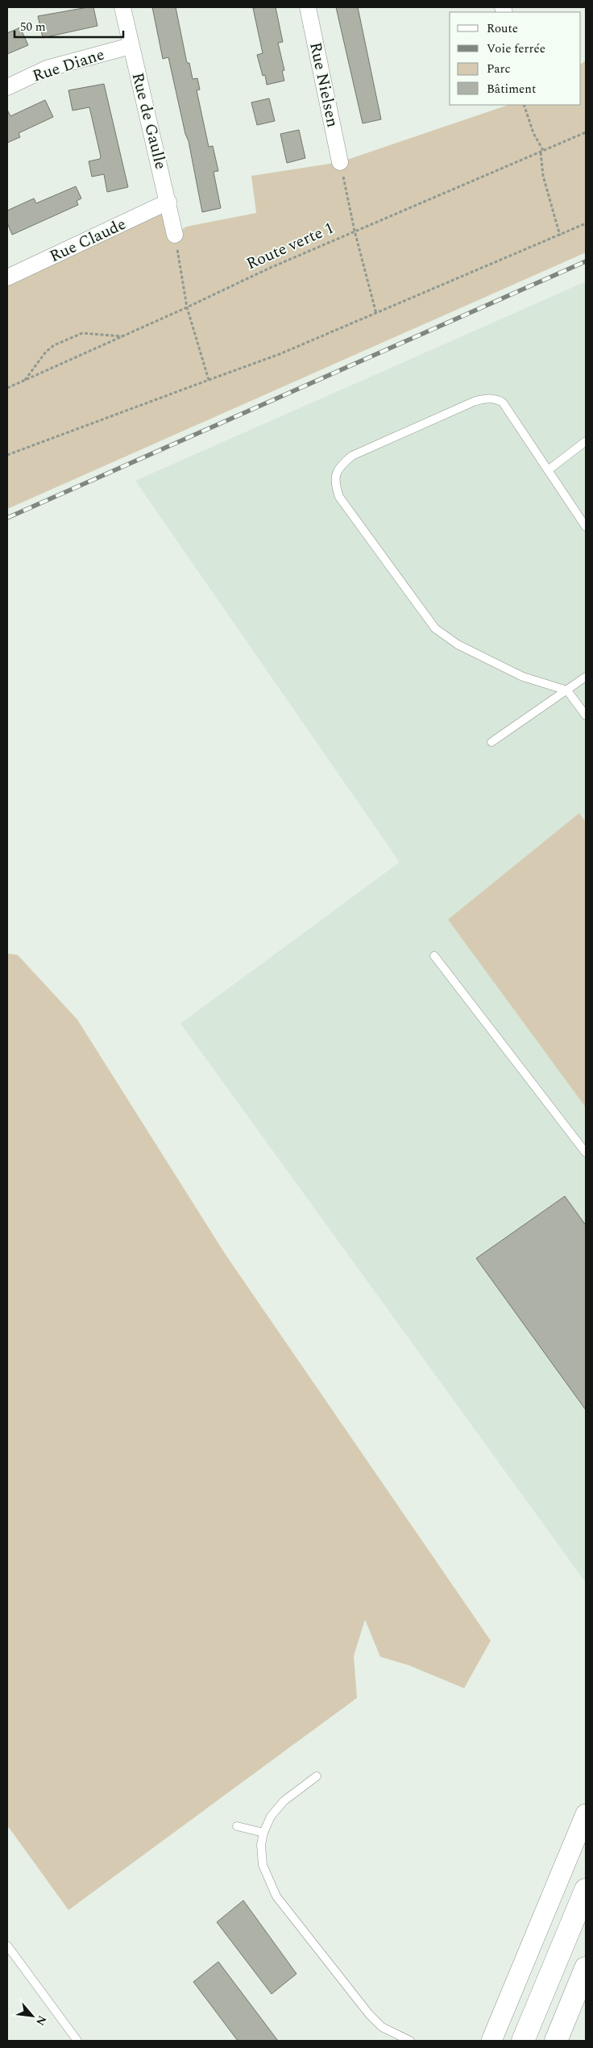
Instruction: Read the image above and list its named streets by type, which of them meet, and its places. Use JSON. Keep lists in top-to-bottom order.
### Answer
{
  "streets": {
    "street": [
      "Rue Diane",
      "Rue Nielsen",
      "Rue de Gaulle",
      "Rue Claude"
    ],
    "path": ["Route verte 1"]
  },
  "crossings": [
    ["Rue Diane", "Rue de Gaulle"],
    ["Rue de Gaulle", "Rue Claude"]
  ],
  "legend": [
    "Route",
    "Voie ferrée",
    "Parc",
    "Bâtiment"
  ],
  "scale_bar": "50 m",
  "north": "bottom right"
}
